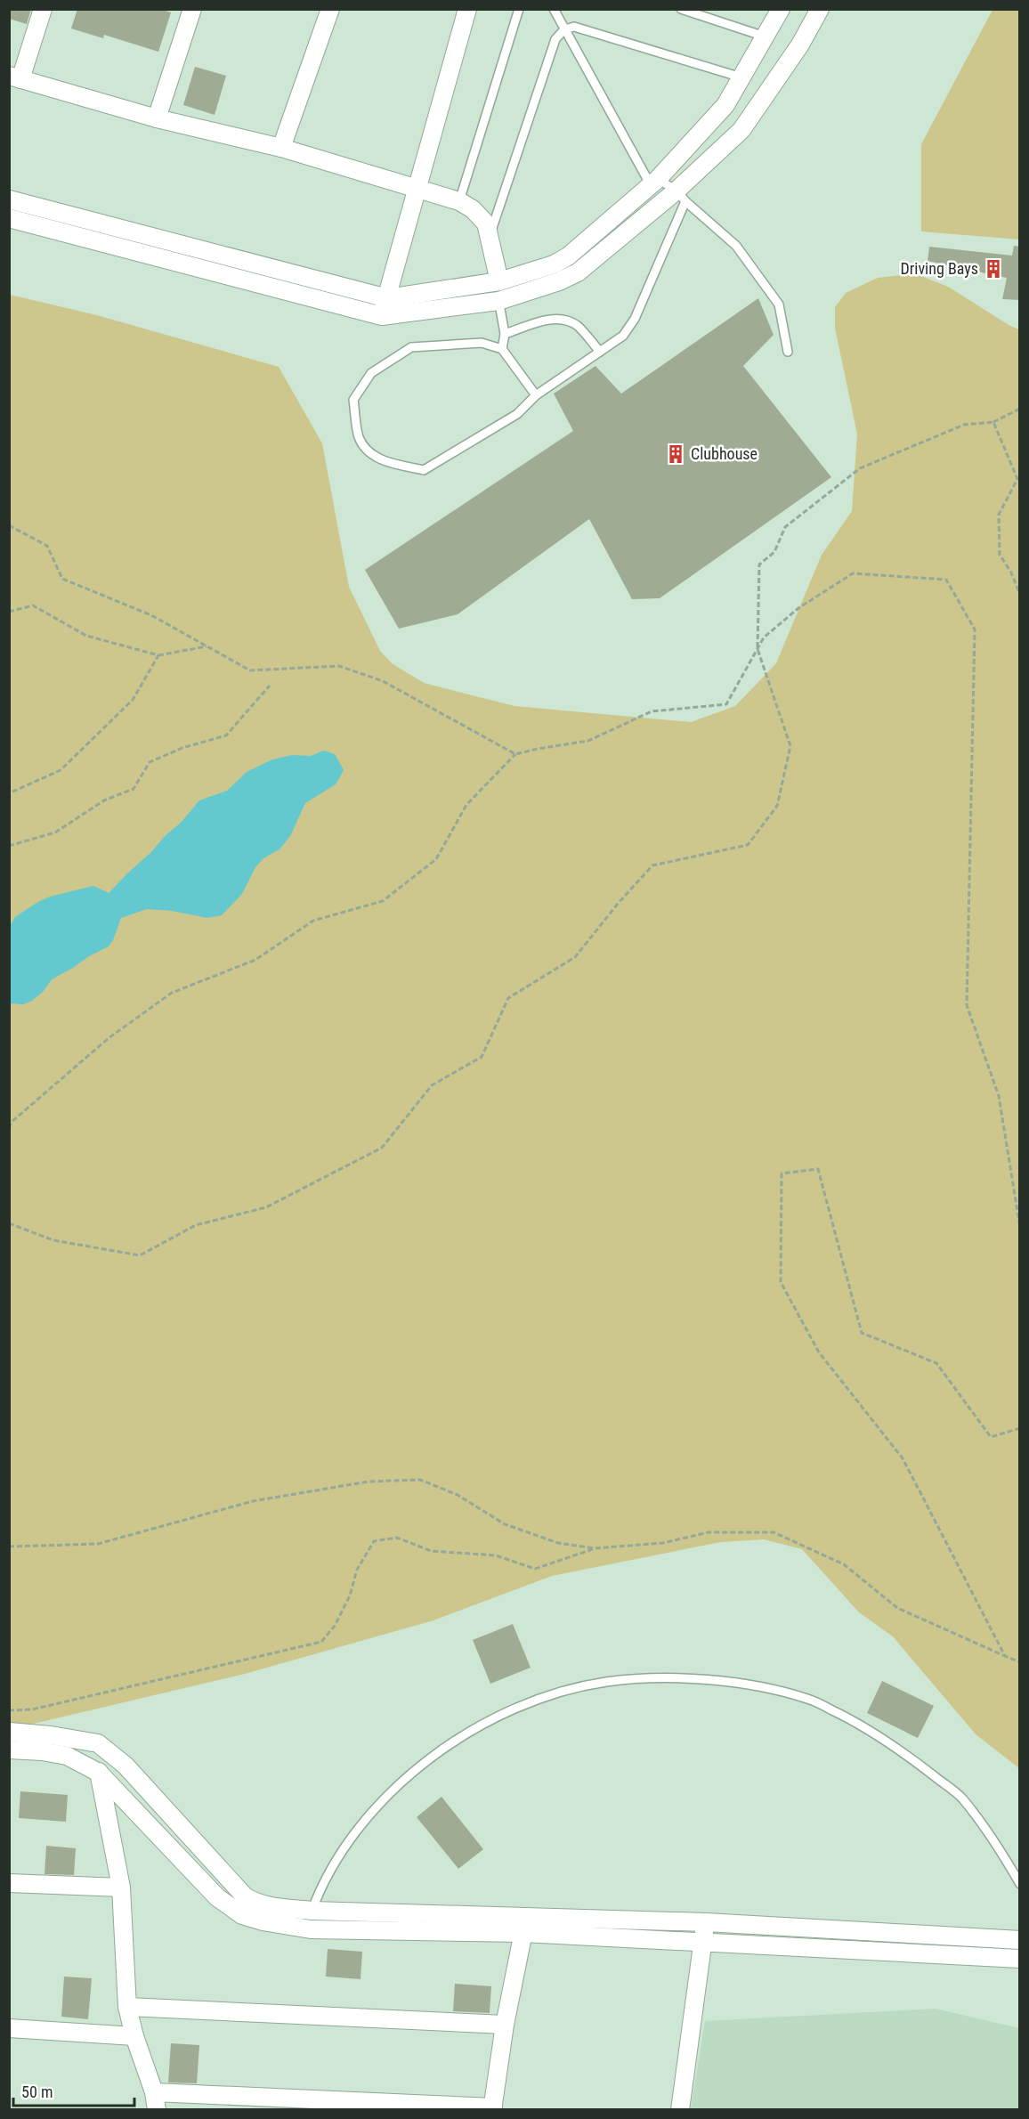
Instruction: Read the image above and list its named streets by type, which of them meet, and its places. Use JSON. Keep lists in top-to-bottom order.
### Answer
{
  "places": {
    "building": ["Driving Bays", "Clubhouse"]
  },
  "scale_bar": "50 m"
}
